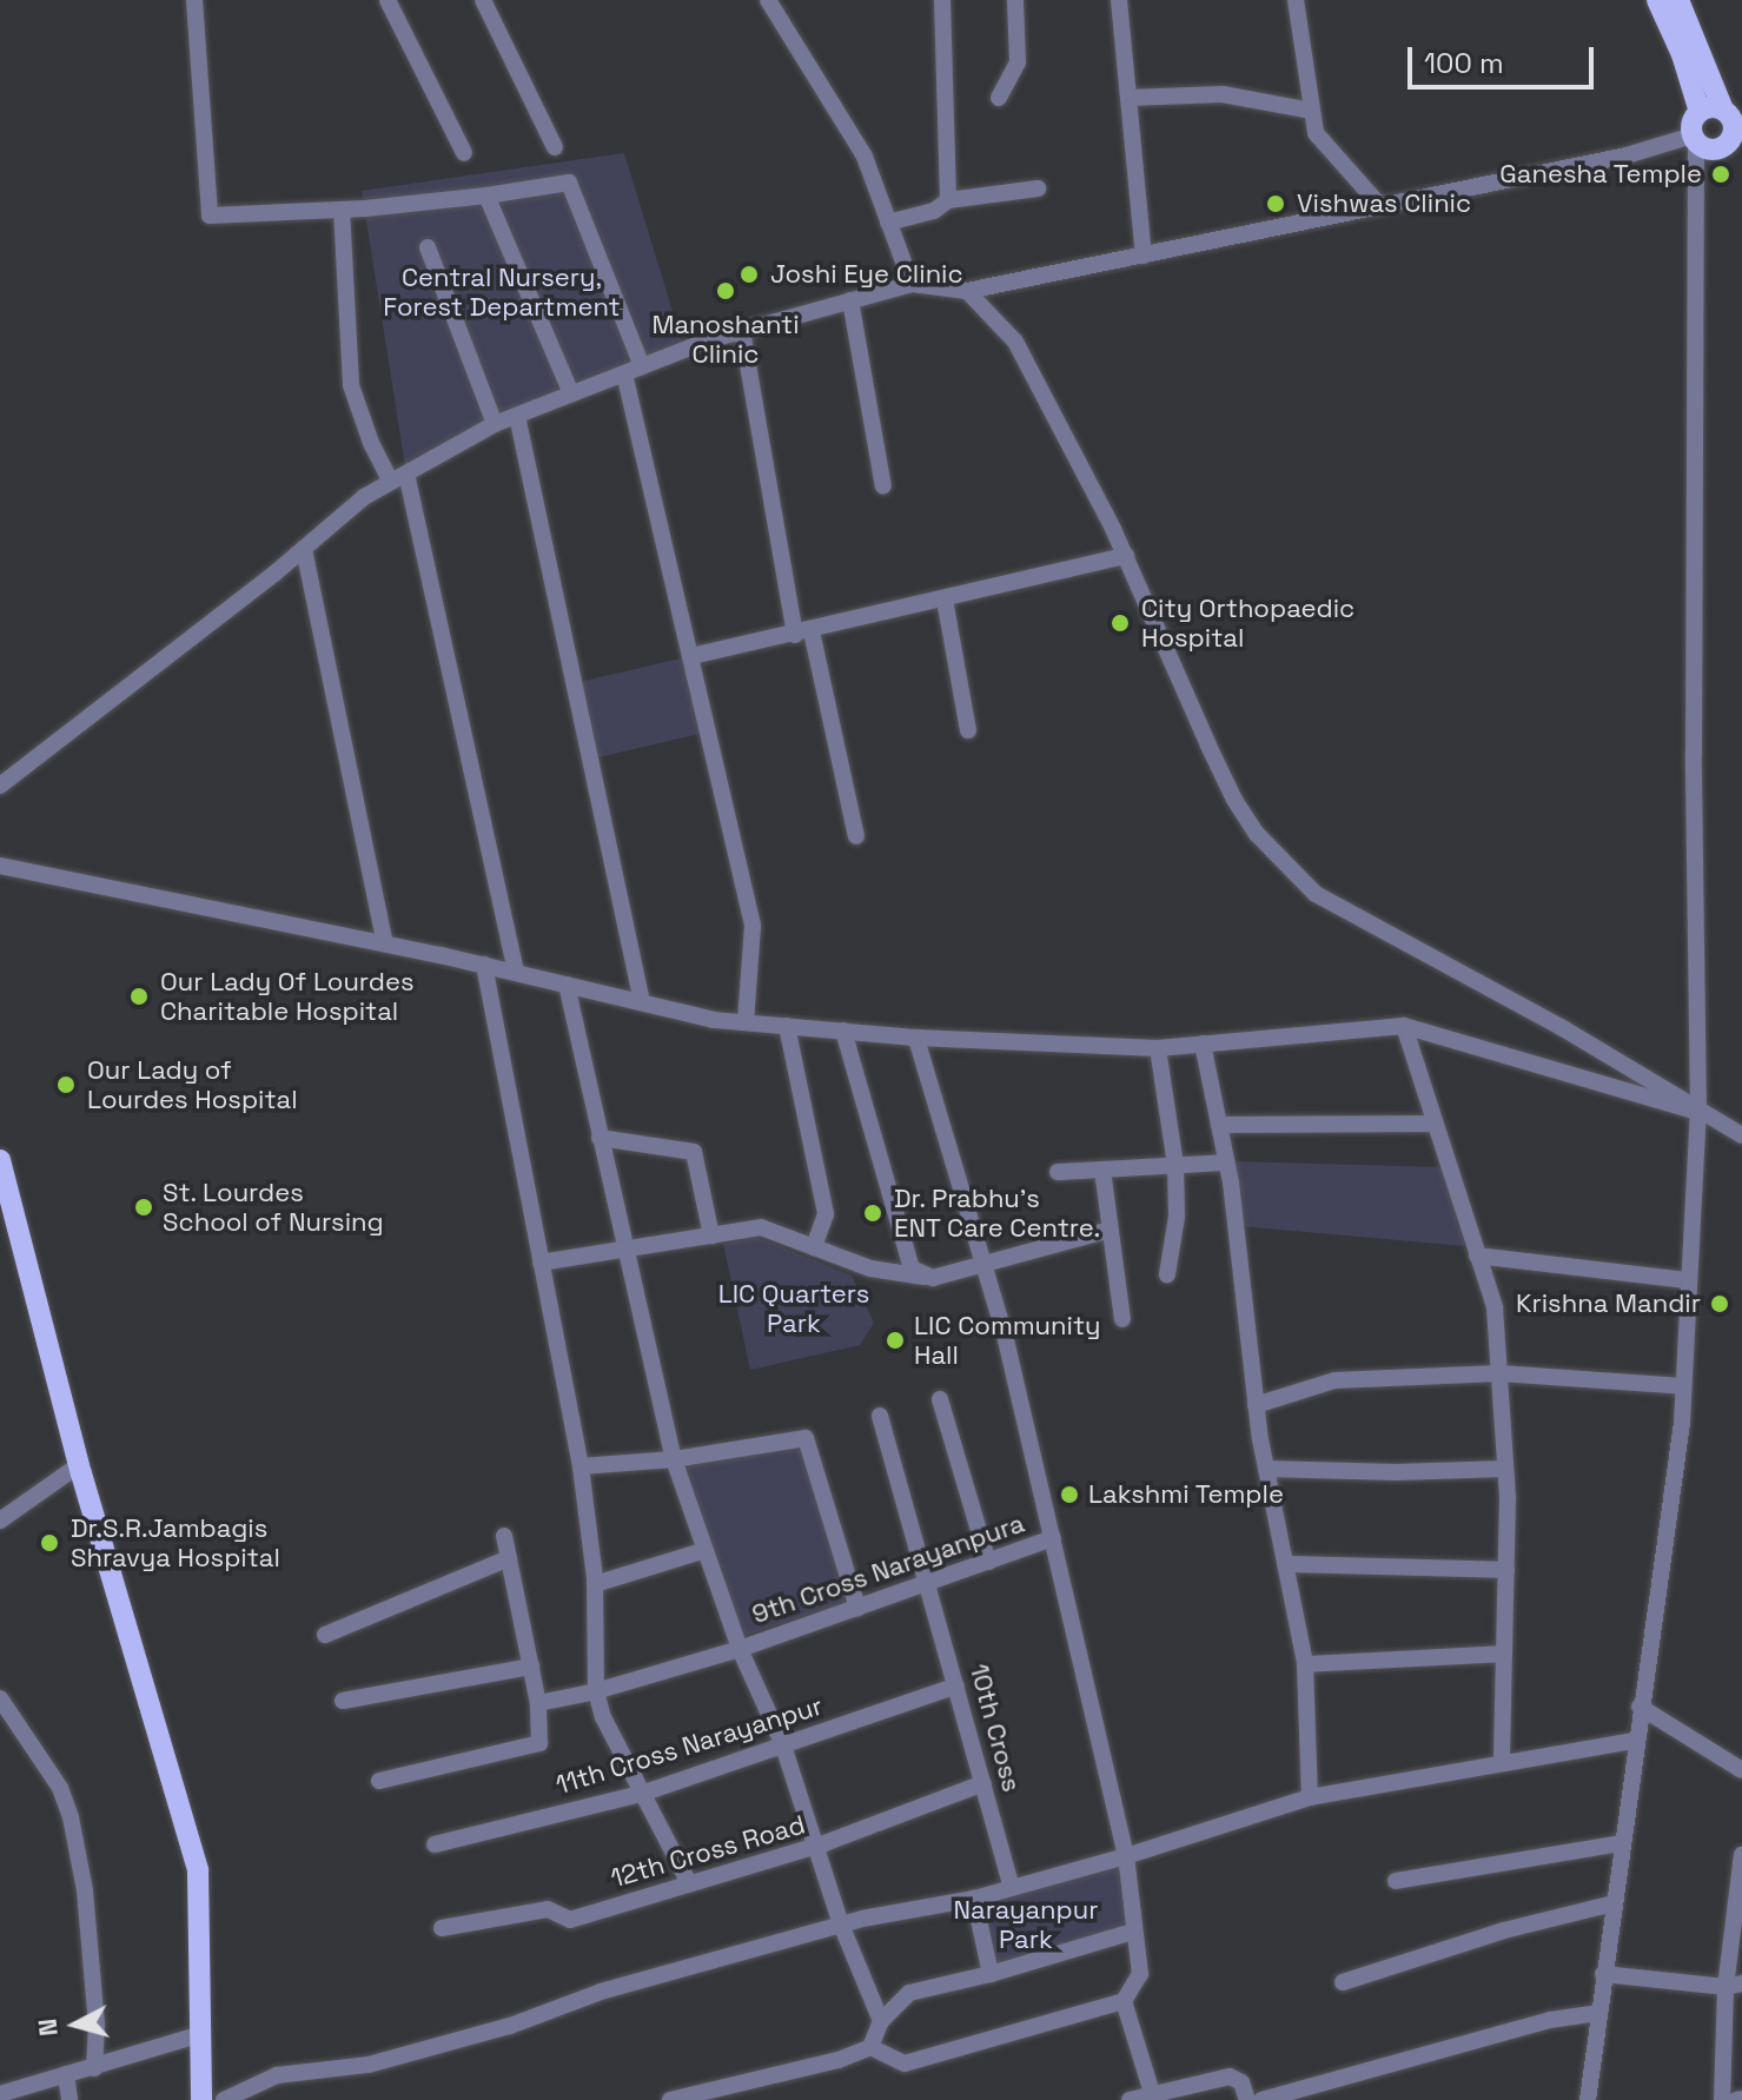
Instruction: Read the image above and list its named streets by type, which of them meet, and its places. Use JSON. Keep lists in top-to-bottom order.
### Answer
{
  "streets": {
    "street": [
      "9th Cross Narayanpura",
      "10th Cross",
      "11th Cross Narayanpur",
      "12th Cross Road"
    ]
  },
  "crossings": [
    ["9th Cross Narayanpura", "10th Cross"],
    ["10th Cross", "11th Cross Narayanpur"],
    ["10th Cross", "12th Cross Road"]
  ],
  "parks": ["Central Nursery, Forest Department", "LIC Quarters Park", "Narayanpur Park"],
  "places": [
    "Ganesha Temple",
    "Vishwas Clinic",
    "Joshi Eye Clinic",
    "Manoshanti Clinic",
    "City Orthopaedic Hospital",
    "Our Lady Of Lourdes Charitable Hospital",
    "Our Lady of Lourdes Hospital",
    "St. Lourdes School of Nursing",
    "Dr. Prabhu's ENT Care Centre.",
    "Krishna Mandir",
    "LIC Community Hall",
    "Lakshmi Temple",
    "Dr.S.R.Jambagis Shravya Hospital"
  ],
  "scale_bar": "100 m",
  "north": "left"
}
